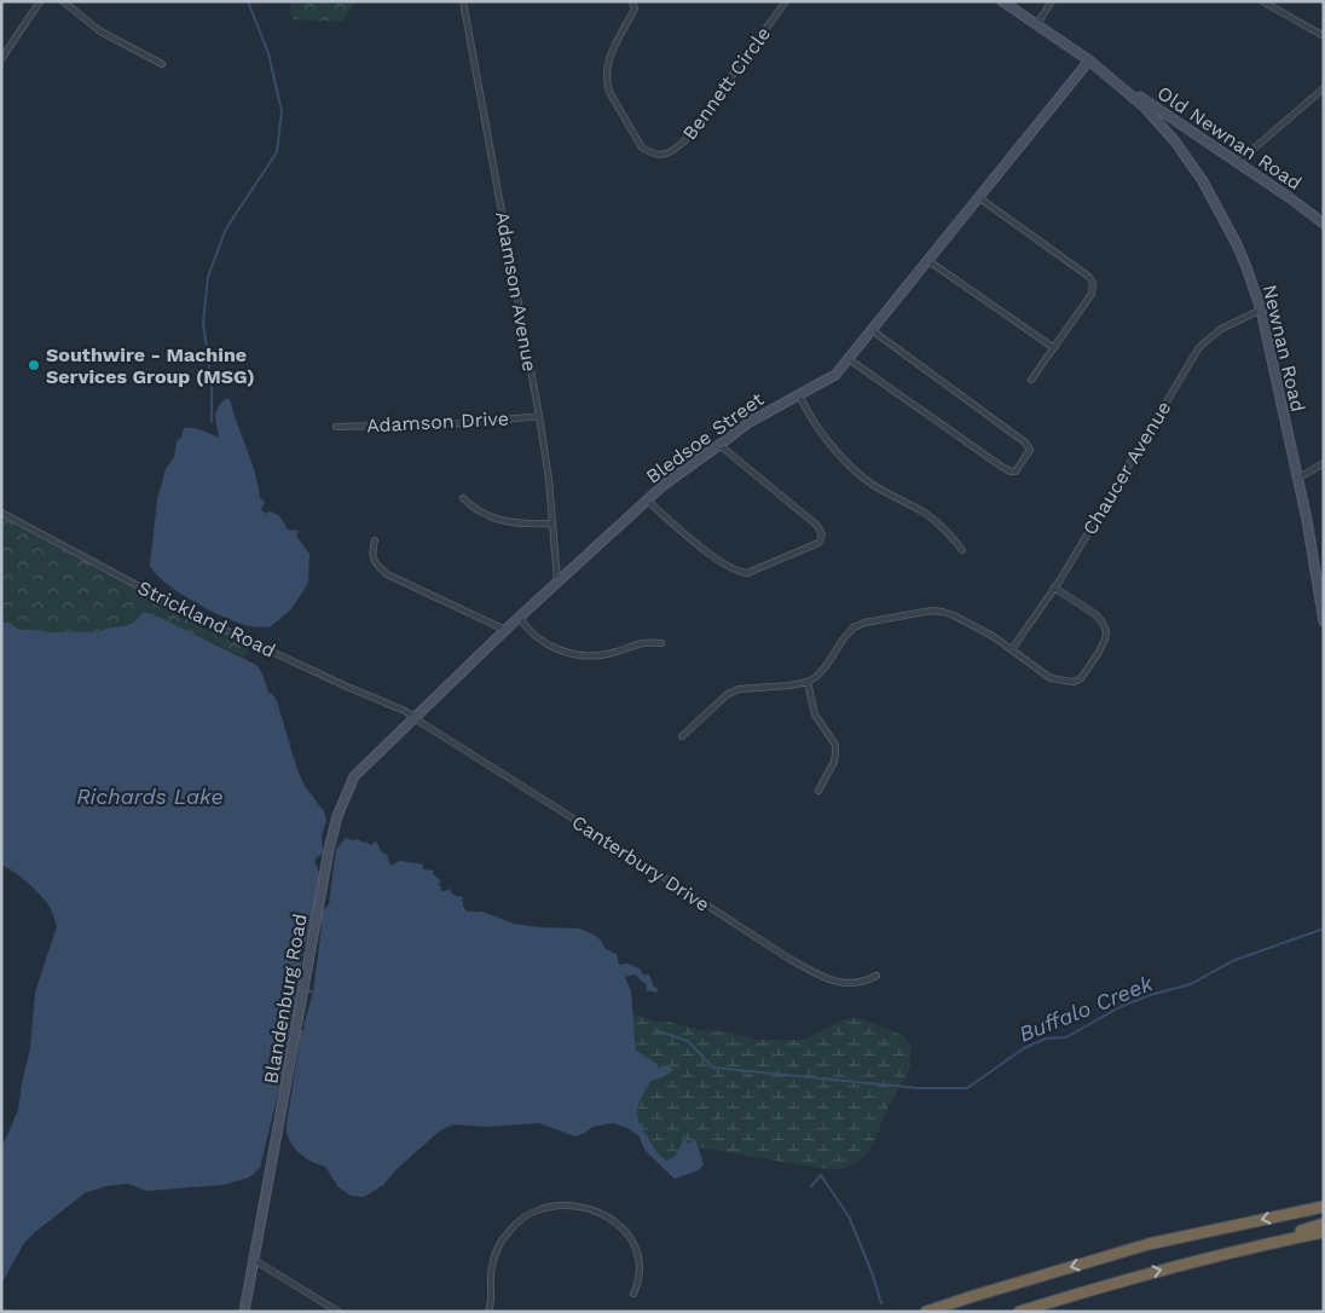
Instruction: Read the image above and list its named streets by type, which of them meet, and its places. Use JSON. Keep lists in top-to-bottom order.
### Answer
{
  "streets": {
    "street": [
      "Bennett Circle",
      "Old Newnan Road",
      "Adamson Avenue",
      "Newnan Road",
      "Adamson Drive",
      "Bledsoe Street",
      "Chaucer Avenue",
      "Strickland Road",
      "Canterbury Drive",
      "Blandenburg Road"
    ]
  },
  "crossings": [
    ["Old Newnan Road", "Newnan Road"],
    ["Adamson Avenue", "Adamson Drive"],
    ["Adamson Avenue", "Bledsoe Street"],
    ["Newnan Road", "Bledsoe Street"],
    ["Newnan Road", "Chaucer Avenue"],
    ["Bledsoe Street", "Strickland Road"],
    ["Bledsoe Street", "Canterbury Drive"],
    ["Bledsoe Street", "Blandenburg Road"],
    ["Strickland Road", "Canterbury Drive"],
    ["Strickland Road", "Blandenburg Road"],
    ["Canterbury Drive", "Blandenburg Road"]
  ],
  "water": ["Richards Lake", "Buffalo Creek"],
  "places": ["Southwire - Machine Services Group (MSG)"]
}
